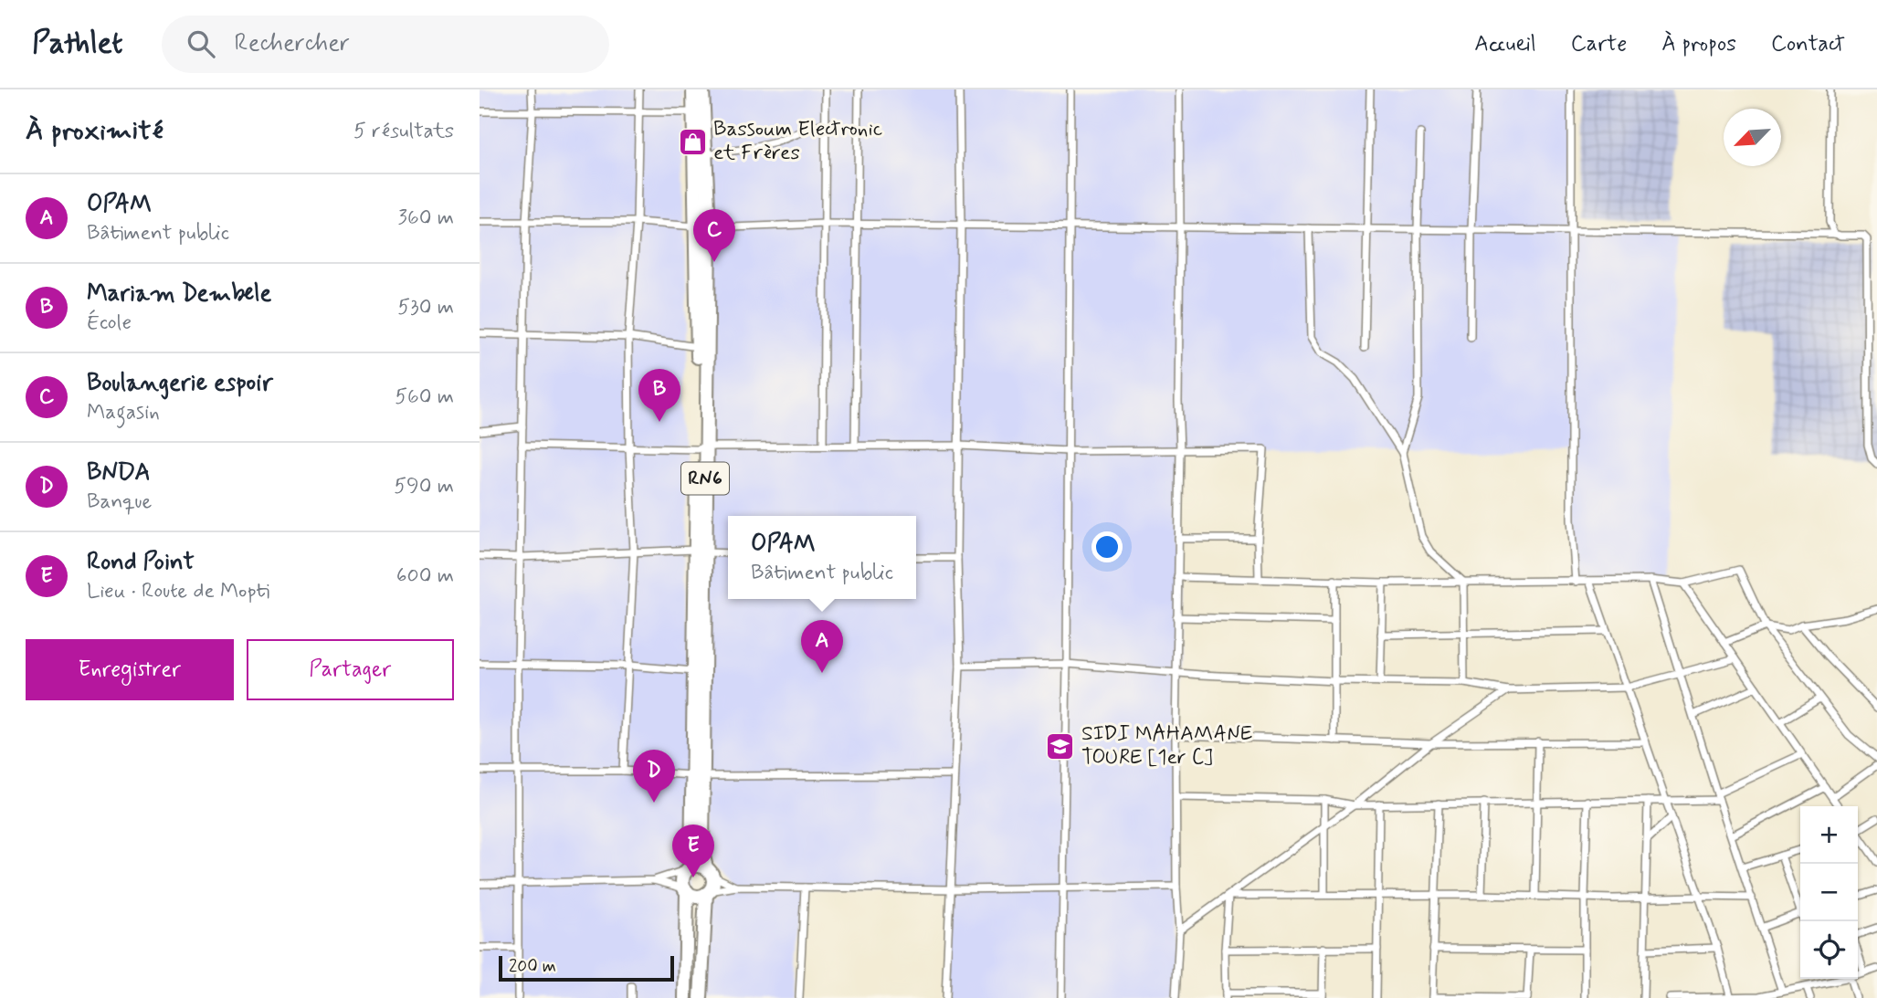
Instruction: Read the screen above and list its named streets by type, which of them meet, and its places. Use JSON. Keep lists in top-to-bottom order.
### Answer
{
  "streets": {
    "highway": ["RN6"]
  },
  "places": {
    "shop": ["Bassoum Electronic et Frères"],
    "school or university": ["SIDI MAHAMANE TOURE [1er C]"]
  },
  "scale_bar": "200 m",
  "north": "bottom left",
  "page": {
    "header": "Pathlet",
    "search": "Rechercher",
    "nav": [
      "Accueil",
      "Carte",
      "À propos",
      "Contact"
    ],
    "heading": ["À proximité", "5 résultats"],
    "list": [
      {
        "mark": "A",
        "name": "OPAM",
        "note": "Bâtiment public",
        "value": "360 m"
      },
      {
        "mark": "B",
        "name": "Mariam Dembele",
        "note": "École",
        "value": "530 m"
      },
      {
        "mark": "C",
        "name": "Boulangerie espoir",
        "note": "Magasin",
        "value": "560 m"
      },
      {
        "mark": "D",
        "name": "BNDA",
        "note": "Banque",
        "value": "590 m"
      },
      {
        "mark": "E",
        "name": "Rond Point",
        "note": "Lieu · Route de Mopti",
        "value": "600 m"
      }
    ],
    "pins": [
      "C",
      "B",
      "A",
      "D",
      "E"
    ],
    "popup": ["OPAM", "Bâtiment public"],
    "buttons": ["Enregistrer", "Partager"],
    "map_buttons": ["+", "−"],
    "scale": "200 m"
  }
}
